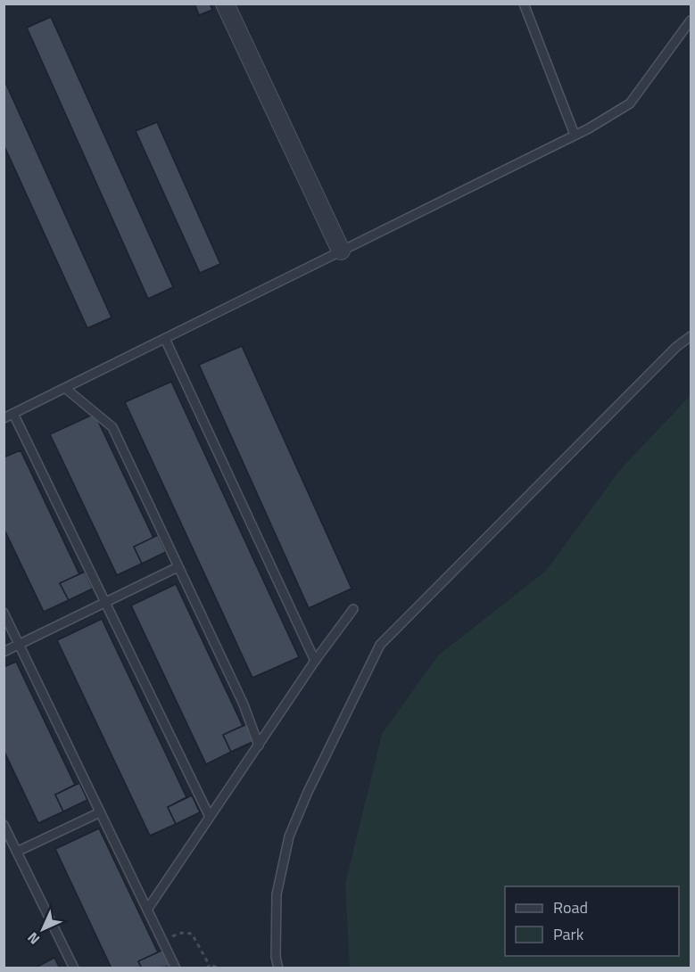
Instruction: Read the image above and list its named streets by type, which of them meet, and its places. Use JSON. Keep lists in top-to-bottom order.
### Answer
{
  "legend": ["Road", "Park"],
  "north": "bottom left"
}
